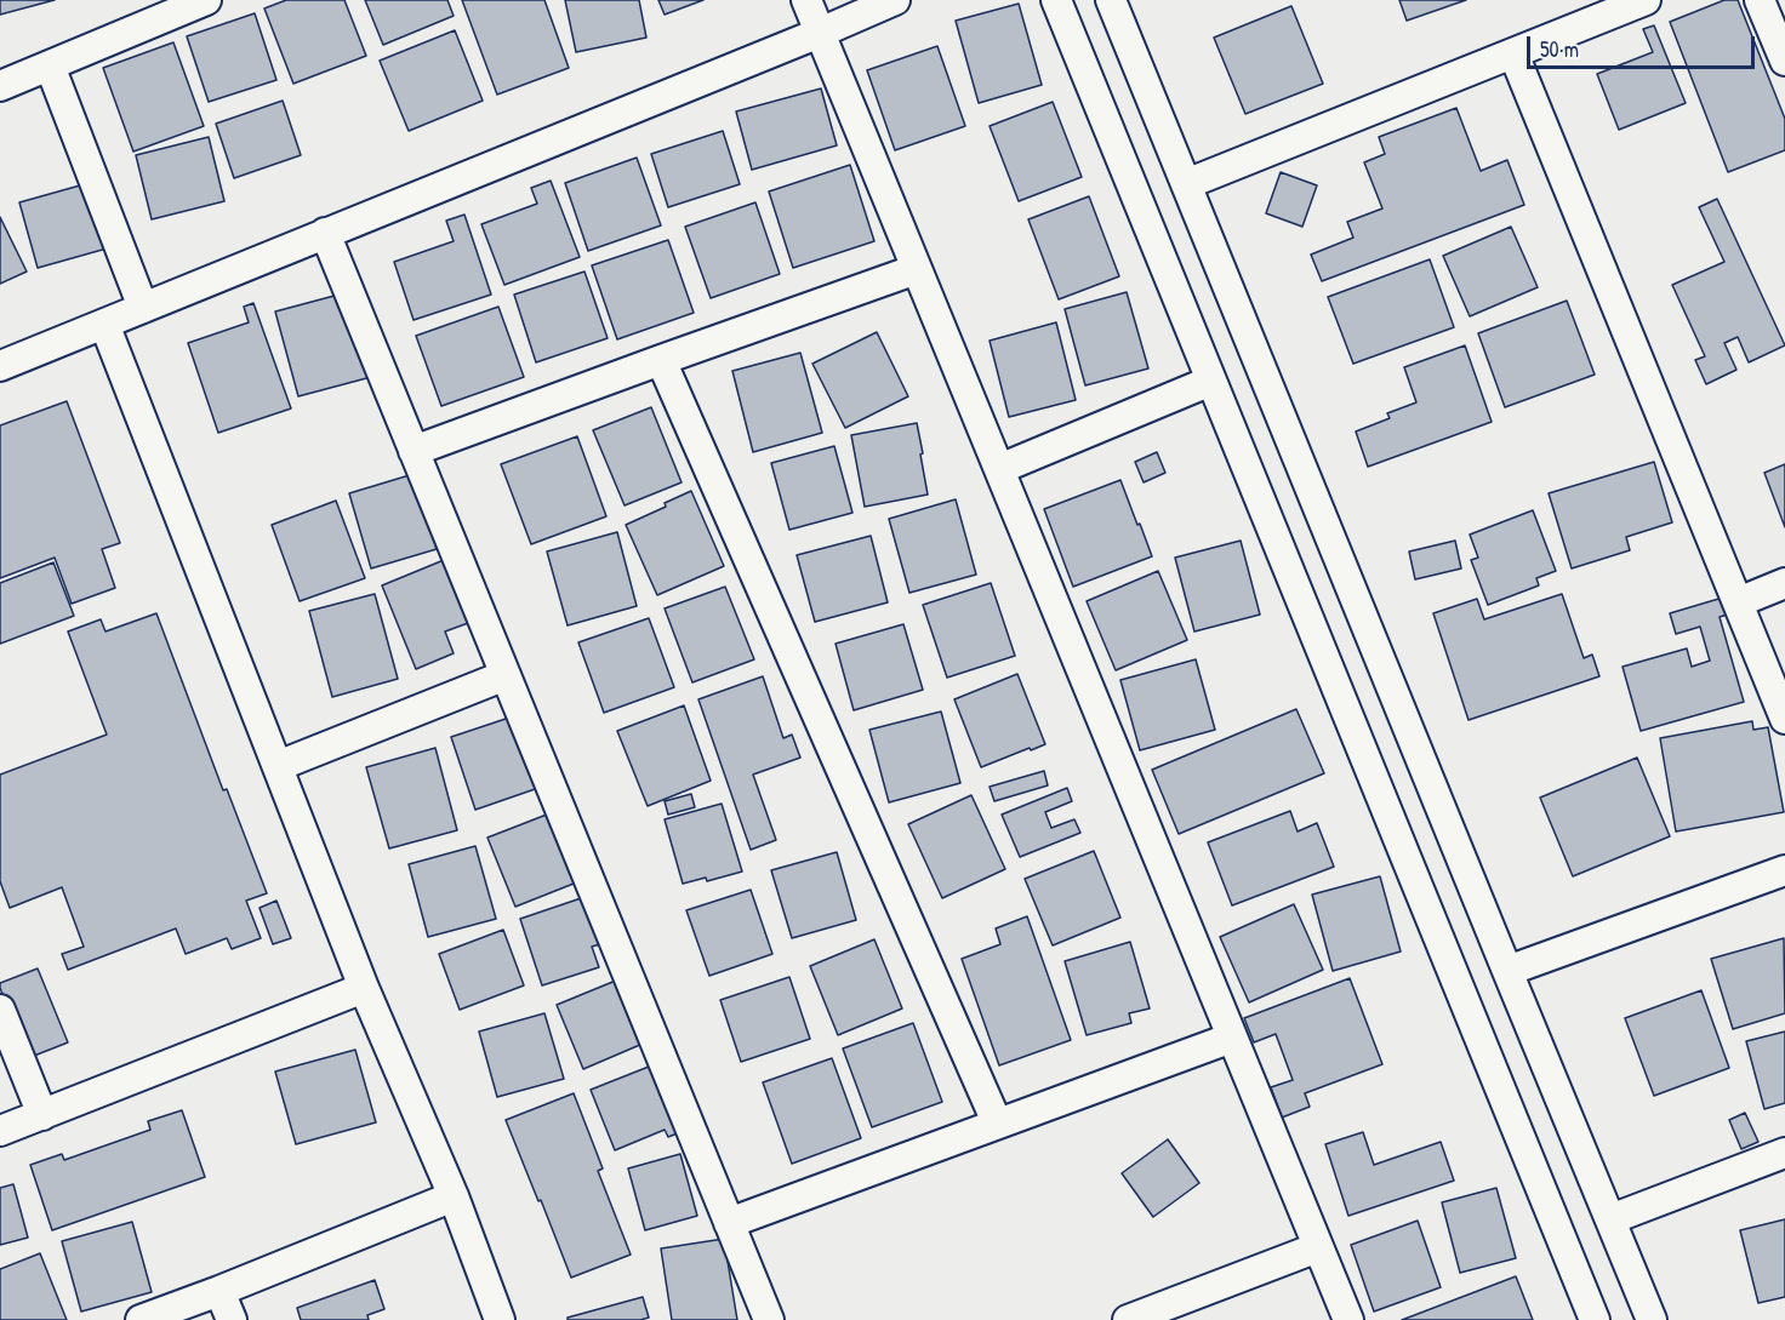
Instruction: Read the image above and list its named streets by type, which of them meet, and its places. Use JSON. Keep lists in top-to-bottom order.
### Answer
{
  "scale_bar": "50 m"
}
